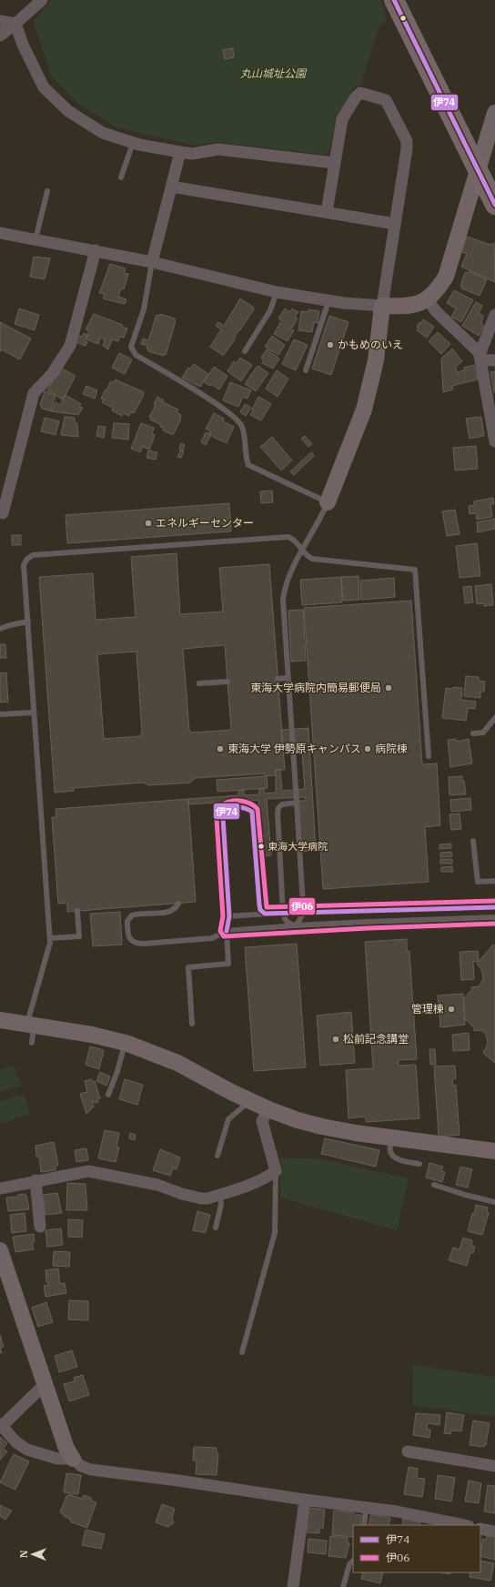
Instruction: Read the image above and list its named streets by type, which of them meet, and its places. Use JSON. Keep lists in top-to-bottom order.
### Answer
{
  "parks": ["丸山城址公園"],
  "places": [
    "かもめのいえ",
    "エネルギーセンター",
    "東海大学病院内簡易郵便局",
    "東海大学 伊勢原キャンパス",
    "病院棟",
    "東海大学病院",
    "管理棟",
    "松前記念講堂"
  ],
  "lines": ["transit line 伊74", "transit line 伊06"],
  "legend": ["伊74", "伊06"],
  "north": "left"
}
